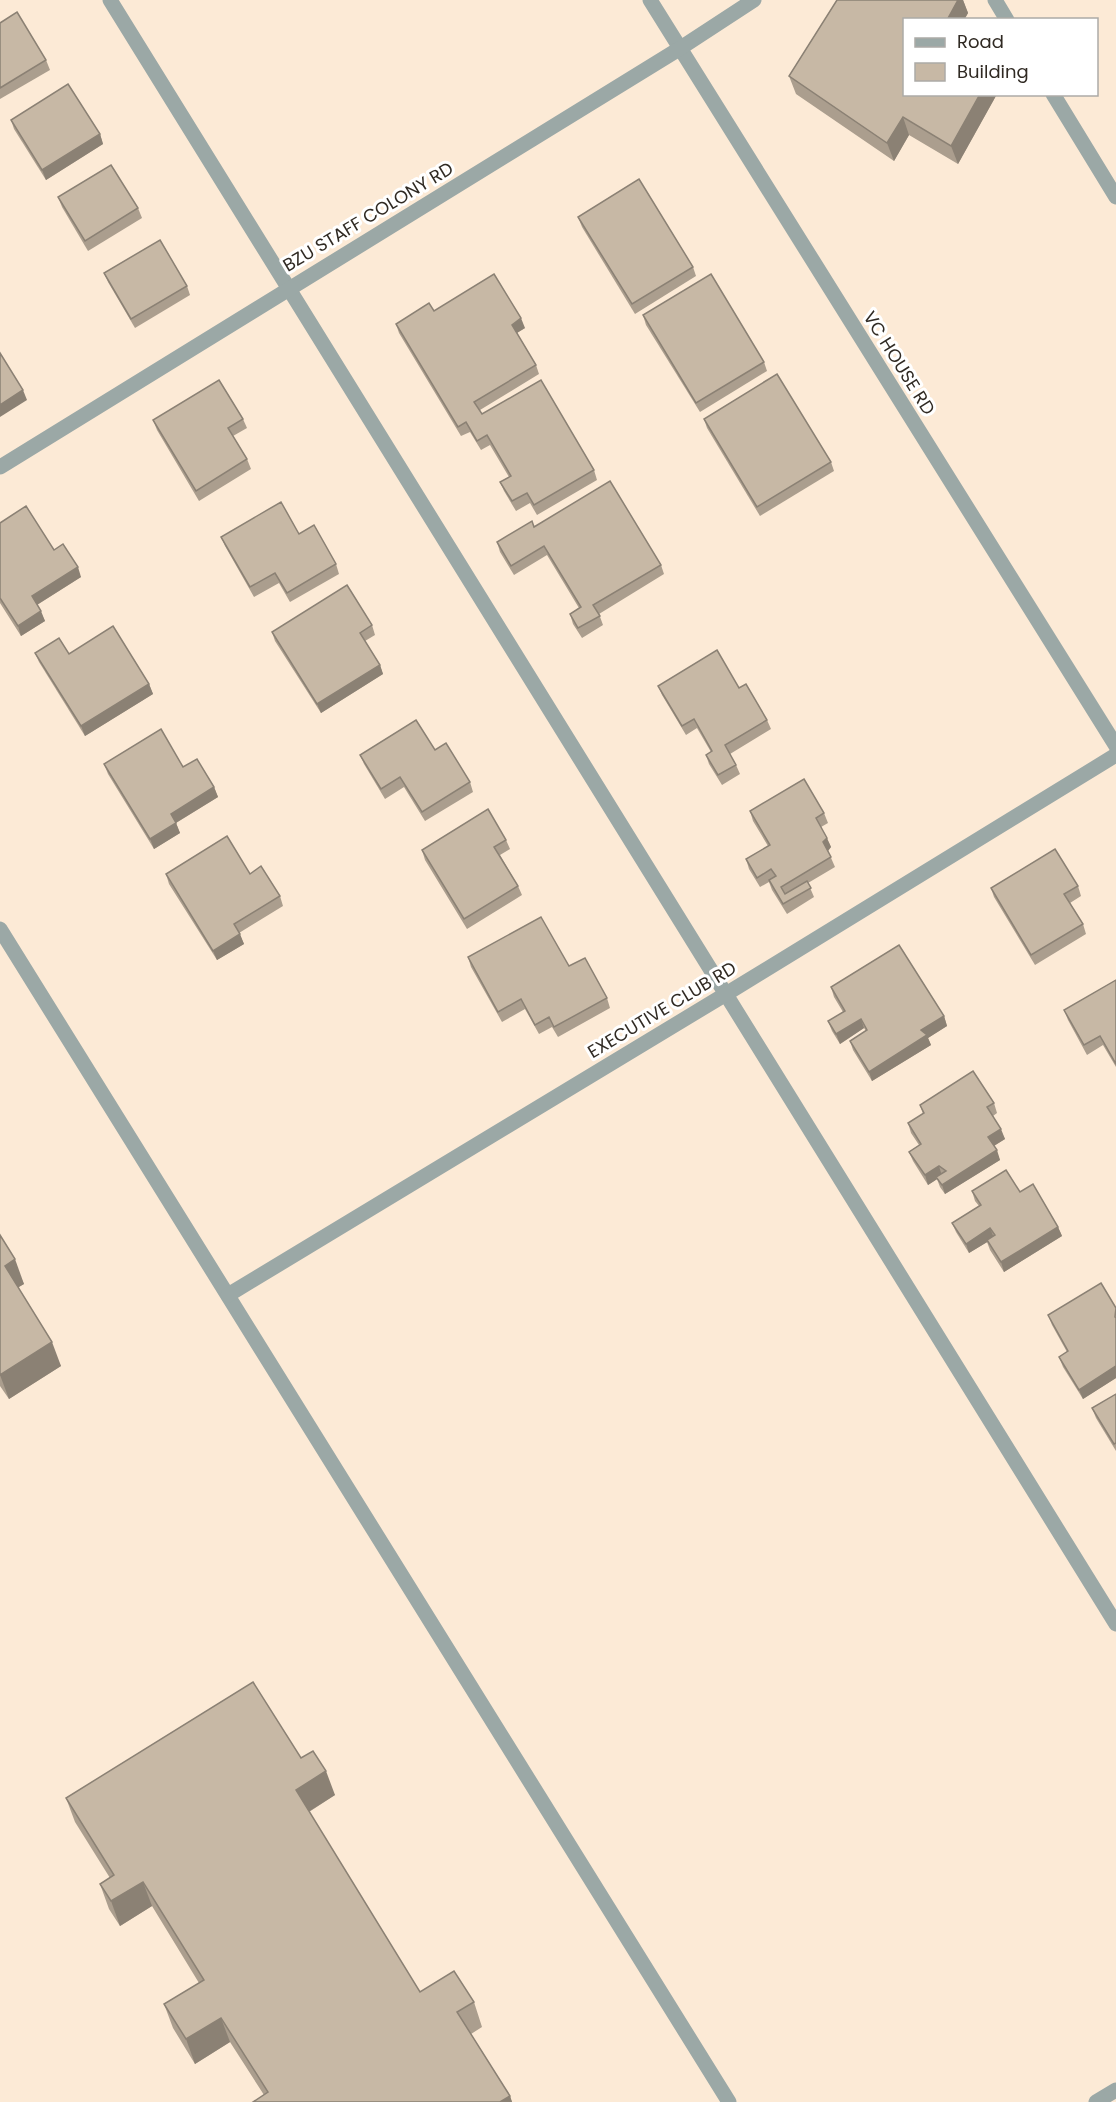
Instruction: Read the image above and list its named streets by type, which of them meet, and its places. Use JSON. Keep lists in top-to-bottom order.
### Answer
{
  "streets": {
    "street": ["BZU STAFF COLONY RD", "VC HOUSE RD", "EXECUTIVE CLUB RD"]
  },
  "crossings": [
    ["BZU STAFF COLONY RD", "VC HOUSE RD"]
  ],
  "legend": ["Road", "Building"]
}
